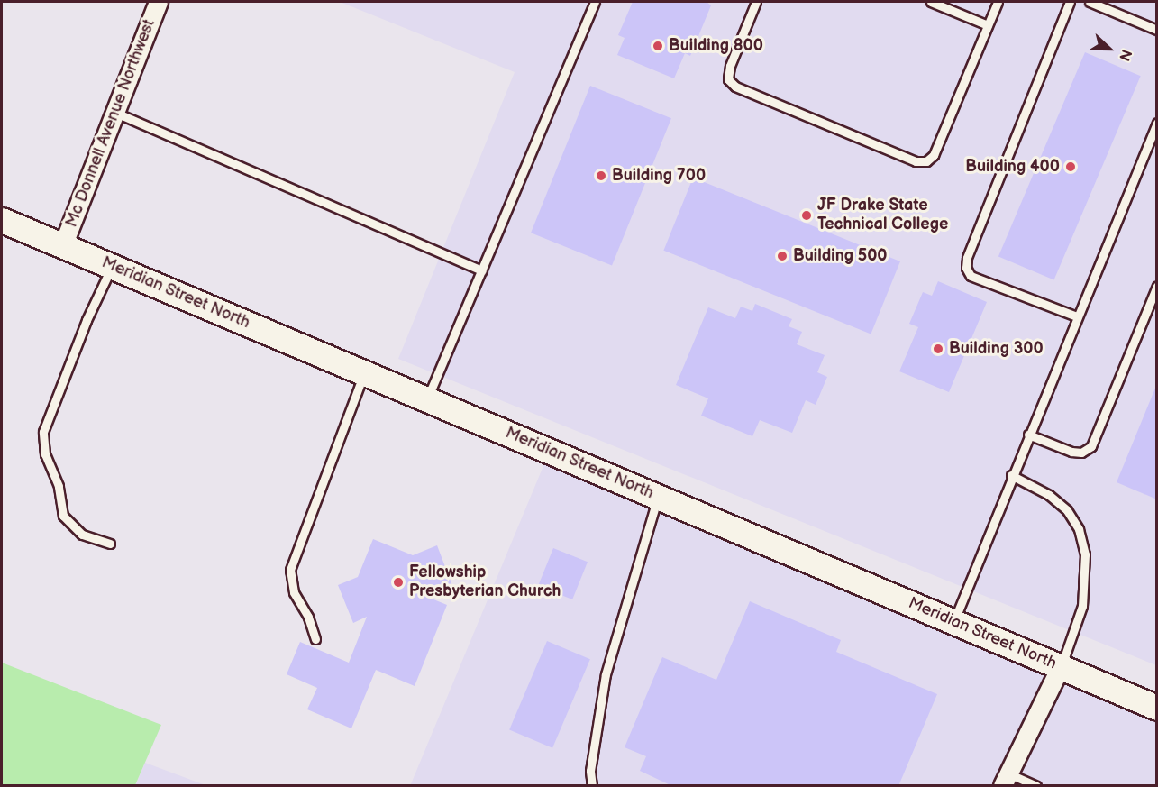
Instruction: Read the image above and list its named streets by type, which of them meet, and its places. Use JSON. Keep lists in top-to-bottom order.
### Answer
{
  "streets": {
    "street": ["Mc Donnell Avenue Northwest", "Meridian Street North"]
  },
  "crossings": [
    ["Mc Donnell Avenue Northwest", "Meridian Street North"]
  ],
  "places": [
    "Building 800",
    "Building 400",
    "Building 700",
    "JF Drake State Technical College",
    "Building 500",
    "Building 300",
    "Fellowship Presbyterian Church"
  ],
  "north": "right"
}
